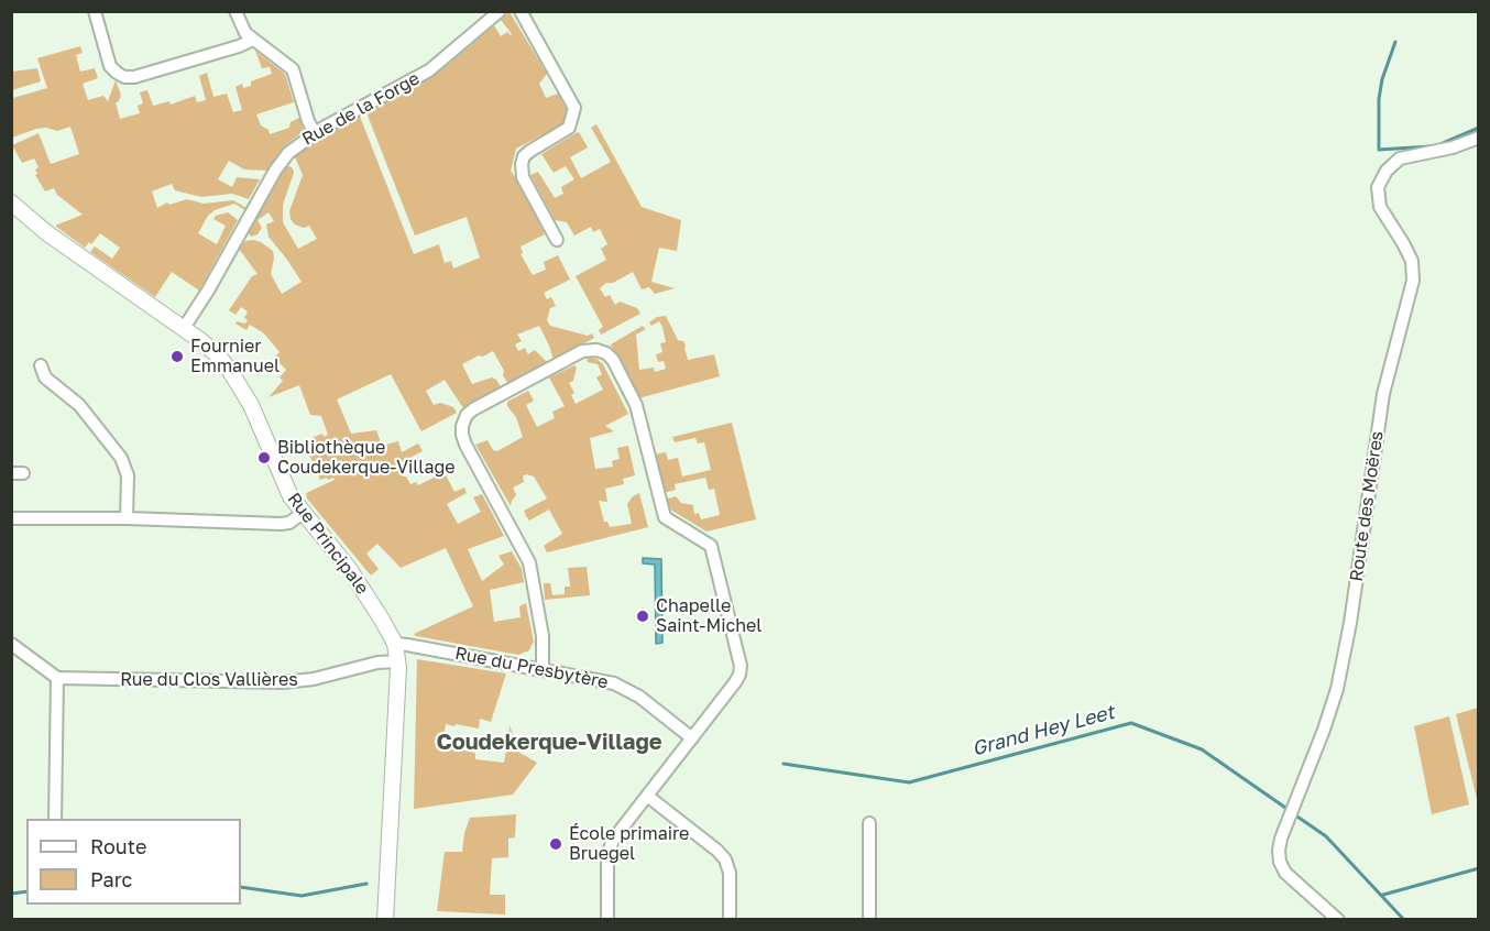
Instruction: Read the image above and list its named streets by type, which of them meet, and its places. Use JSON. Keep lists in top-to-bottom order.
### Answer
{
  "streets": {
    "street": [
      "Rue de la Forge",
      "Route des Moëres",
      "Rue Principale",
      "Rue du Presbytère",
      "Rue du Clos Vallières"
    ]
  },
  "crossings": [
    ["Rue de la Forge", "Rue Principale"],
    ["Rue Principale", "Rue du Presbytère"],
    ["Rue Principale", "Rue du Clos Vallières"]
  ],
  "districts": ["Coudekerque-Village"],
  "water": ["Grand Hey Leet"],
  "places": [
    "Fournier Emmanuel",
    "Bibliothèque Coudekerque-Village",
    "Chapelle Saint-Michel",
    "École primaire Bruegel"
  ],
  "legend": ["Route", "Parc"]
}
